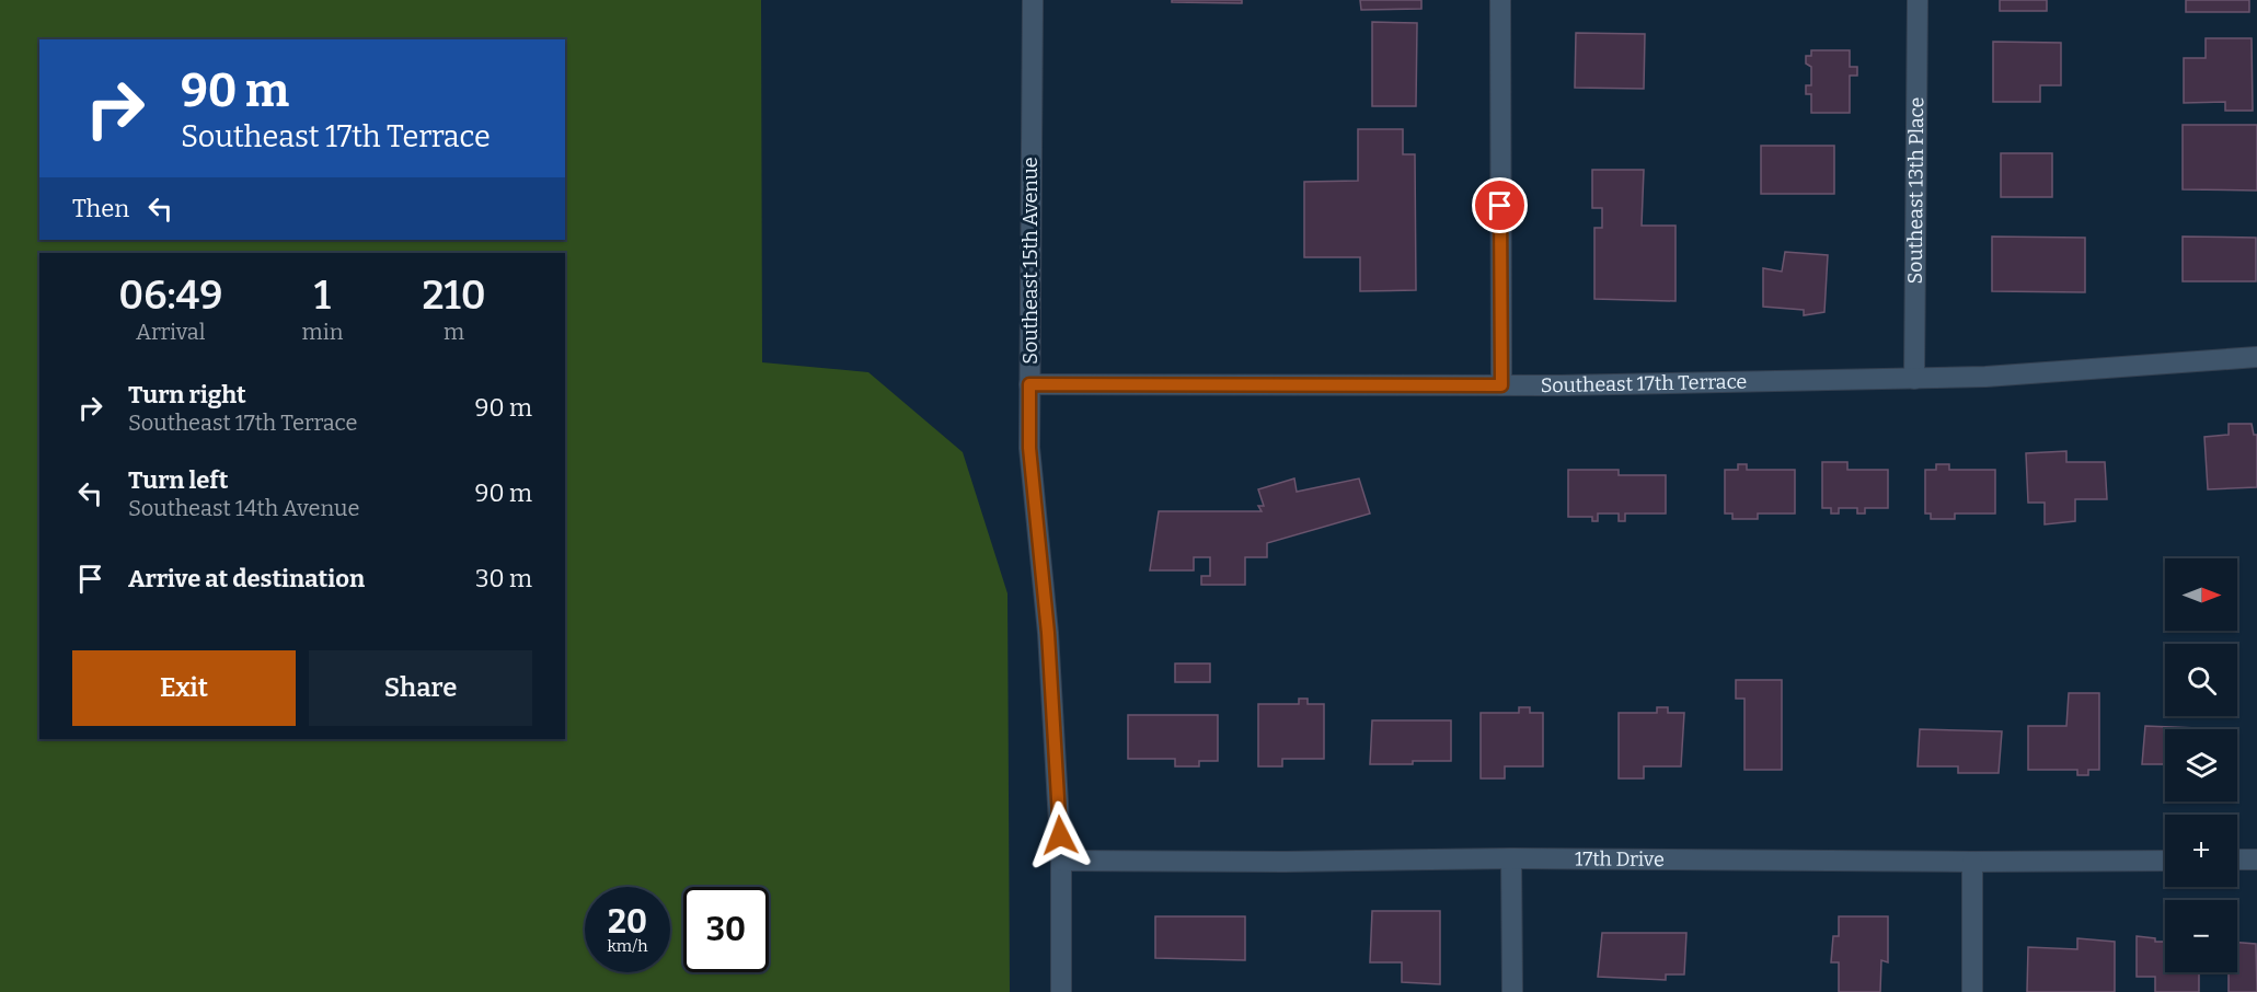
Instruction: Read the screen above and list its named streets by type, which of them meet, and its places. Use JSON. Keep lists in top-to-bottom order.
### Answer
{
  "streets": {
    "street": [
      "Southeast 13th Place",
      "Southeast 15th Avenue",
      "Southeast 17th Terrace",
      "17th Drive"
    ]
  },
  "crossings": [
    ["Southeast 13th Place", "Southeast 17th Terrace"],
    ["Southeast 15th Avenue", "Southeast 17th Terrace"],
    ["Southeast 15th Avenue", "17th Drive"]
  ],
  "north": "right",
  "page": {
    "turn": ["90 m", "Southeast 17th Terrace"],
    "then": "Then",
    "eta": [
      "06:49",
      "Arrival",
      "1",
      "min",
      "210",
      "m"
    ],
    "list": [
      {
        "name": "Turn right",
        "note": "Southeast 17th Terrace",
        "value": "90 m"
      },
      {
        "name": "Turn left",
        "note": "Southeast 14th Avenue",
        "value": "90 m"
      },
      {
        "name": "Arrive at destination",
        "value": "30 m"
      }
    ],
    "map_buttons": ["+", "−"],
    "buttons": ["Exit", "Share"],
    "speed": "20 km/h",
    "limit": "30"
  }
}
